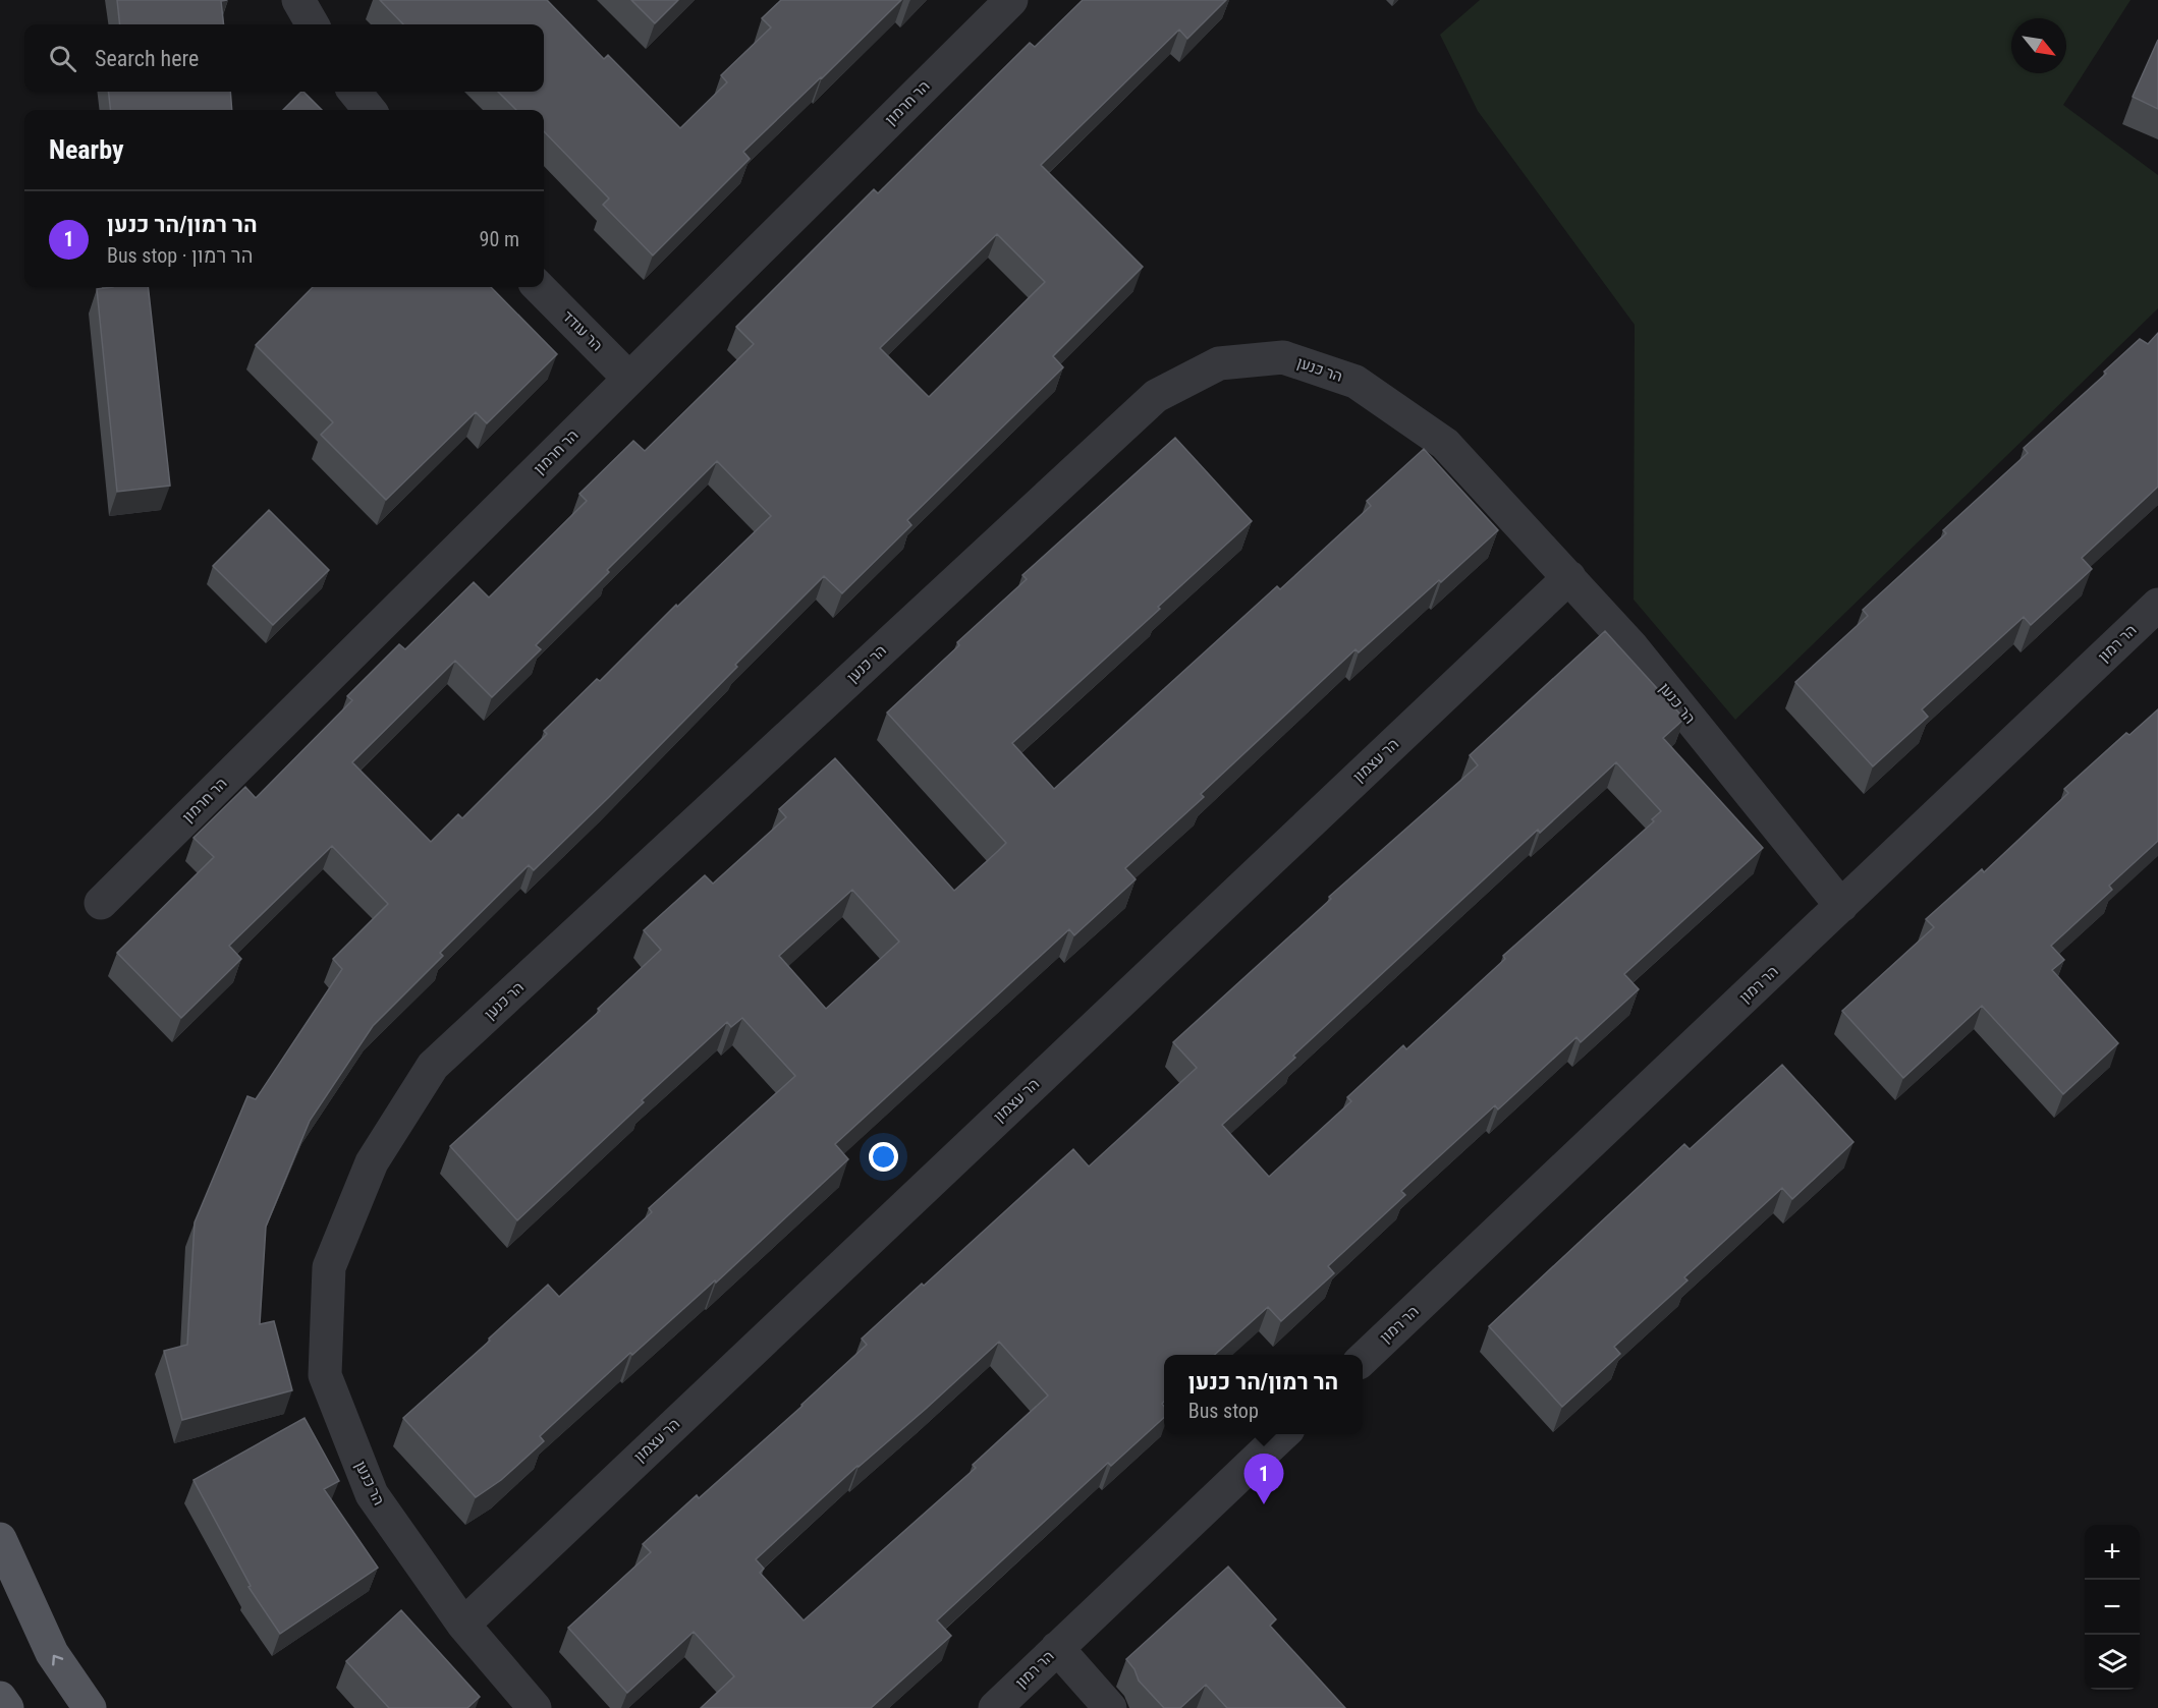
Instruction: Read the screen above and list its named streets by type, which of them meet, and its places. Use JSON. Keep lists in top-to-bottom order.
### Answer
{
  "streets": {
    "street": [
      "הר חרמון",
      "הר עודד",
      "הר כנען",
      "הר רמון",
      "הר עצמון"
    ]
  },
  "crossings": [
    ["הר חרמון", "הר עודד"],
    ["הר כנען", "הר רמון"],
    ["הר כנען", "הר עצמון"]
  ],
  "north": "bottom right",
  "page": {
    "search": "Search here",
    "heading": "Nearby",
    "list": [
      {
        "mark": "1",
        "name": "הר רמון/הר כנען",
        "note": "Bus stop · הר רמון",
        "value": "90 m"
      }
    ],
    "popup": ["הר רמון/הר כנען", "Bus stop"],
    "pins": "1",
    "map_buttons": ["+", "−"]
  }
}
